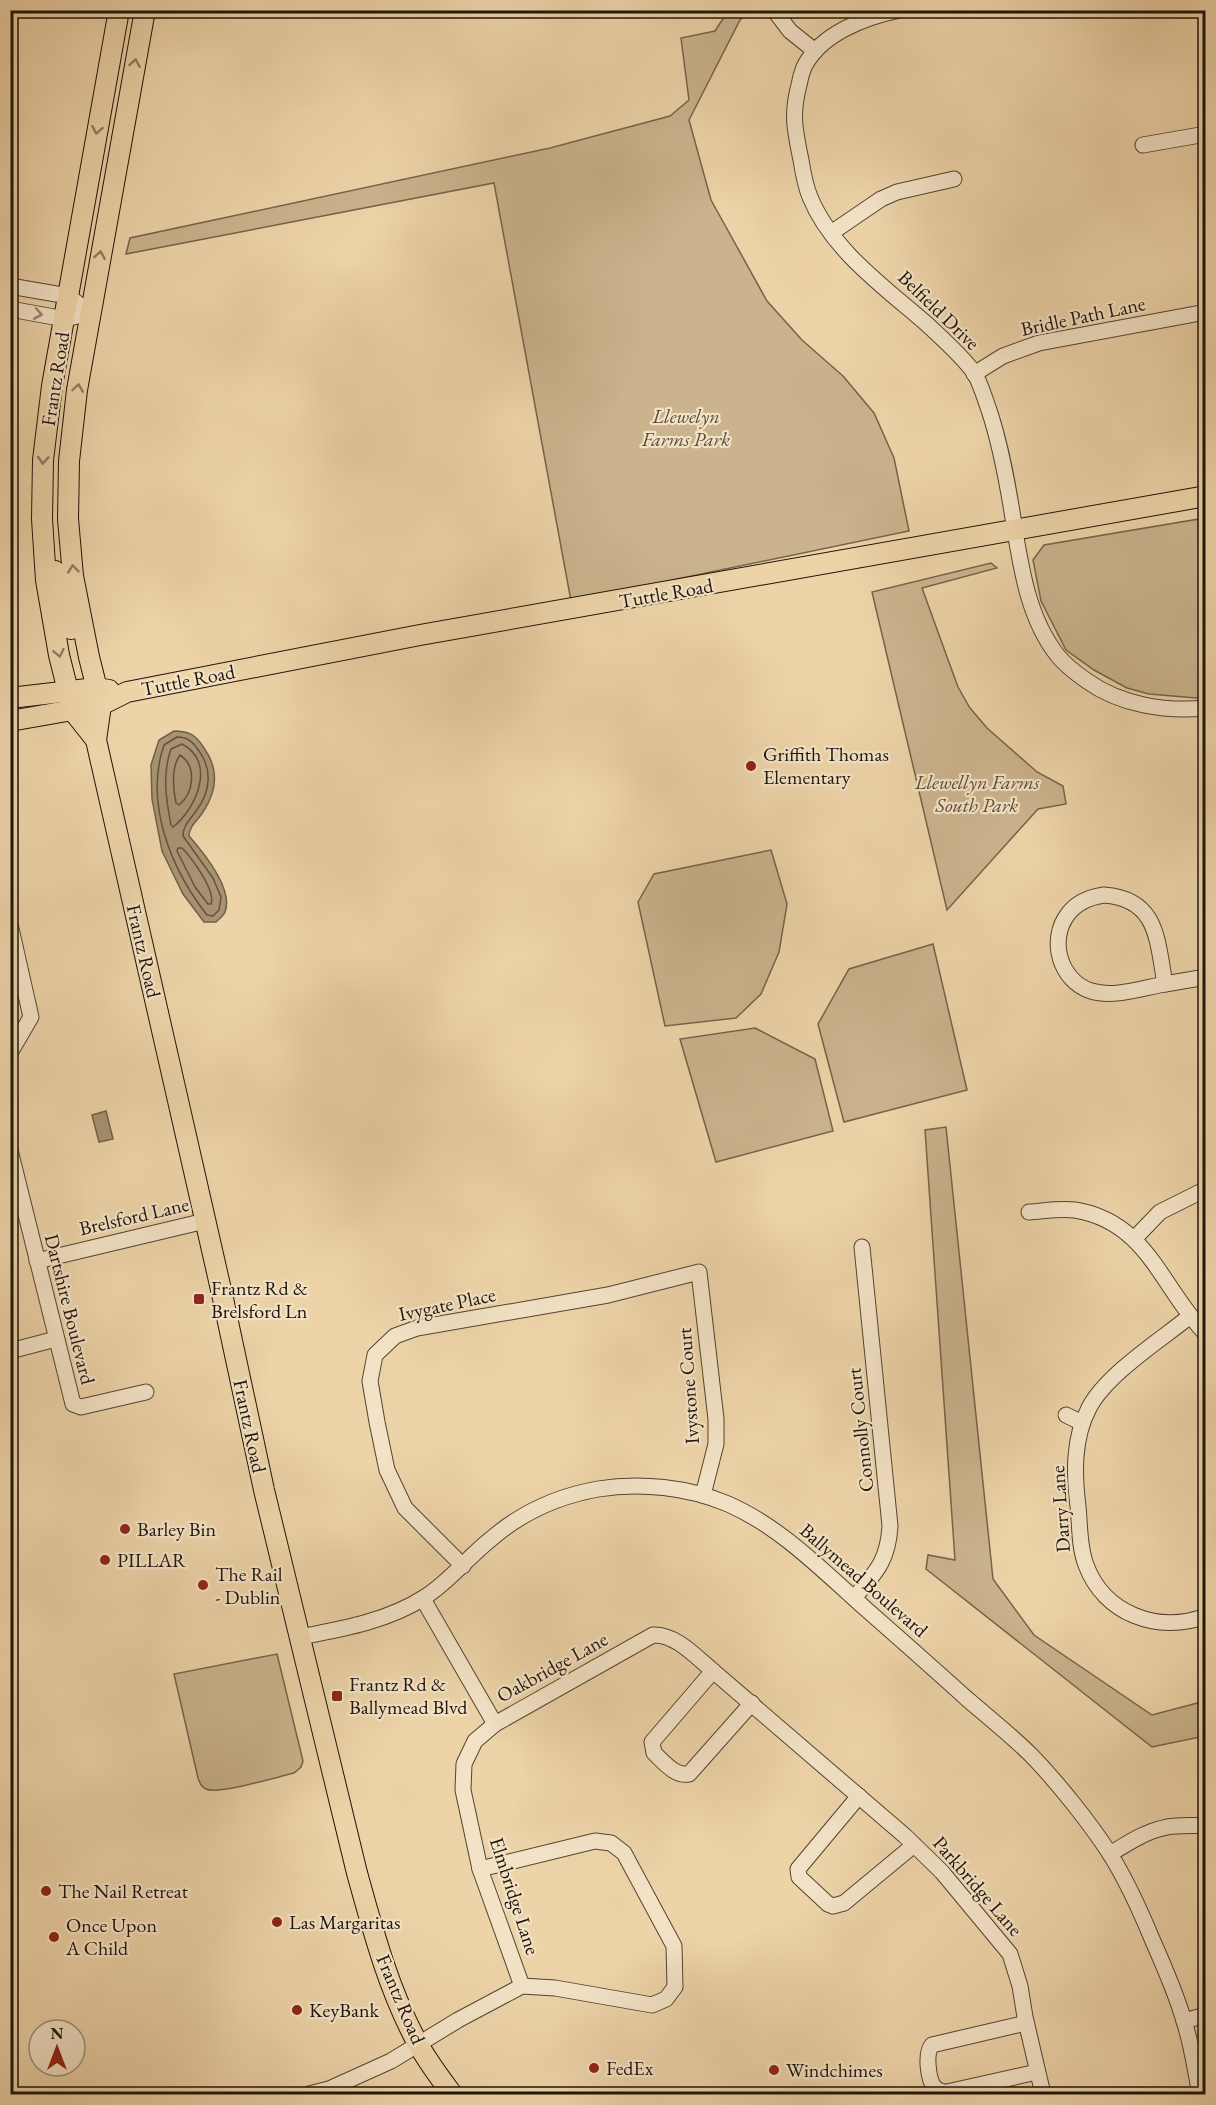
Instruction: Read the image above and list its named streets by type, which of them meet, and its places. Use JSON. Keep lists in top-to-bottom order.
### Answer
{
  "streets": {
    "main road": ["Frantz Road", "Tuttle Road"],
    "street": [
      "Belfield Drive",
      "Bridle Path Lane",
      "Brelsford Lane",
      "Ivygate Place",
      "Dartshire Boulevard",
      "Ivystone Court",
      "Connolly Court",
      "Darry Lane",
      "Ballymead Boulevard",
      "Oakbridge Lane",
      "Parkbridge Lane",
      "Elmbridge Lane"
    ]
  },
  "crossings": [
    ["Belfield Drive", "Bridle Path Lane"],
    ["Belfield Drive", "Tuttle Road"],
    ["Frantz Road", "Tuttle Road"],
    ["Frantz Road", "Brelsford Lane"],
    ["Frantz Road", "Ballymead Boulevard"],
    ["Frantz Road", "Elmbridge Lane"],
    ["Brelsford Lane", "Dartshire Boulevard"],
    ["Ivygate Place", "Ivystone Court"],
    ["Ivygate Place", "Ballymead Boulevard"],
    ["Ivystone Court", "Ballymead Boulevard"],
    ["Connolly Court", "Ballymead Boulevard"],
    ["Ballymead Boulevard", "Oakbridge Lane"],
    ["Oakbridge Lane", "Parkbridge Lane"],
    ["Oakbridge Lane", "Elmbridge Lane"]
  ],
  "parks": ["Llewelyn Farms Park", "Llewellyn Farms South Park"],
  "places": {
    "other": [
      "Griffith Thomas Elementary",
      "Barley Bin",
      "PILLAR",
      "The Rail - Dublin",
      "The Nail Retreat",
      "Las Margaritas",
      "Once Upon A Child",
      "KeyBank",
      "FedEx",
      "Windchimes"
    ],
    "transit": ["Frantz Rd & Brelsford Ln", "Frantz Rd & Ballymead Blvd"]
  },
  "north": "top"
}
